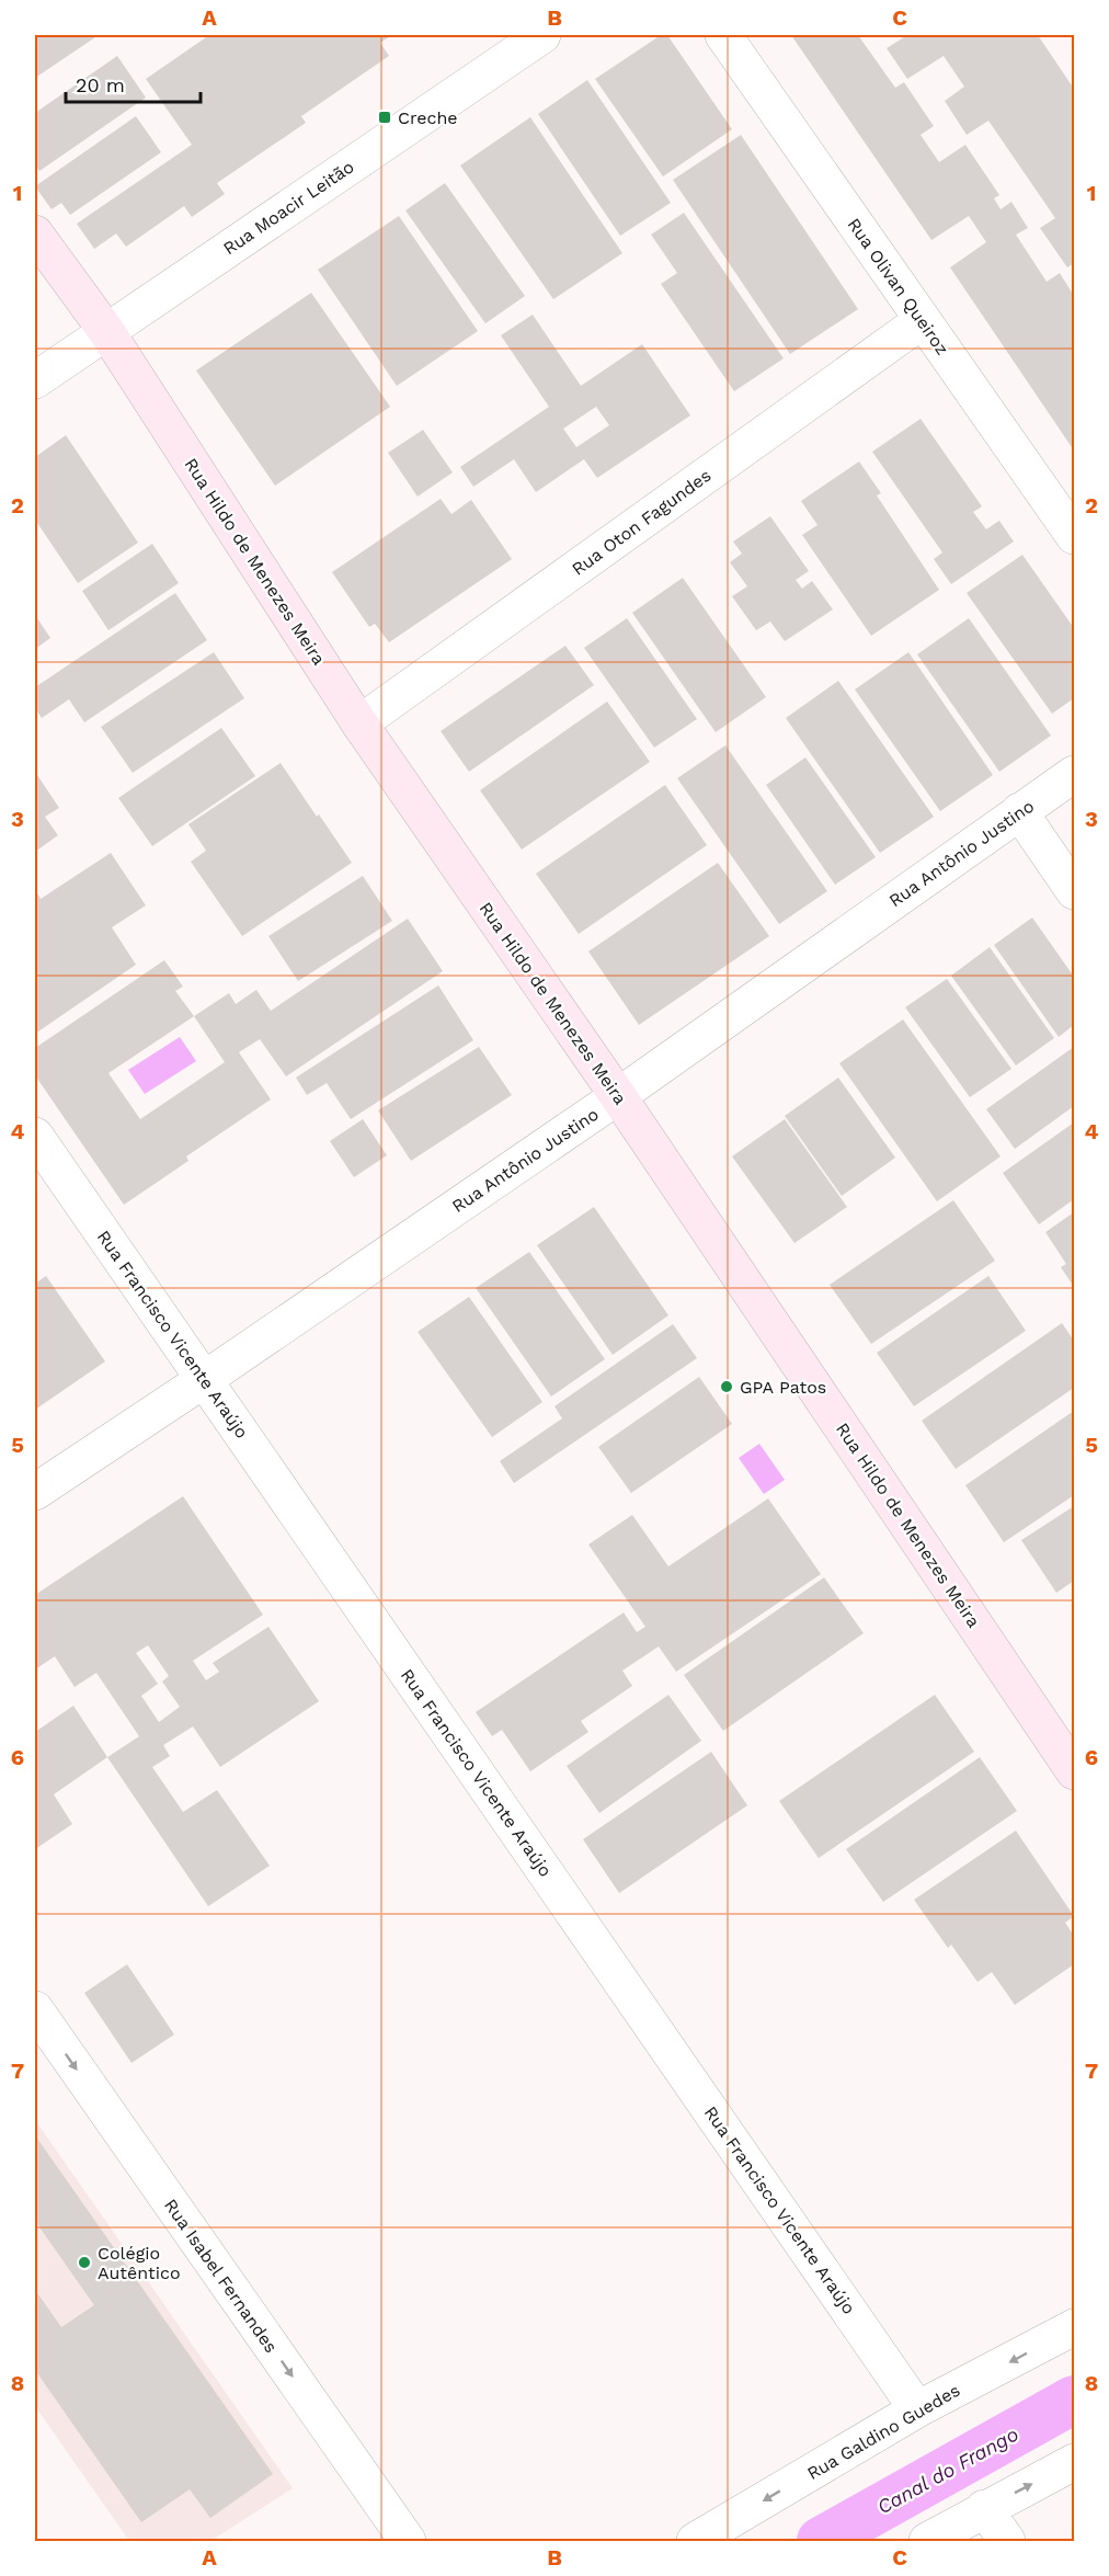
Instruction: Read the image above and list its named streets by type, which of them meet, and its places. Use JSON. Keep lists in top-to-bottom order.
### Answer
{
  "streets": {
    "street": [
      "Rua Moacir Leitão",
      "Rua Olivan Queiroz",
      "Rua Oton Fagundes",
      "Rua Hildo de Menezes Meira",
      "Rua Antônio Justino",
      "Rua Francisco Vicente Araújo",
      "Rua Isabel Fernandes",
      "Rua Galdino Guedes"
    ]
  },
  "crossings": [
    ["Rua Moacir Leitão", "Rua Hildo de Menezes Meira"],
    ["Rua Olivan Queiroz", "Rua Oton Fagundes"],
    ["Rua Oton Fagundes", "Rua Hildo de Menezes Meira"],
    ["Rua Hildo de Menezes Meira", "Rua Antônio Justino"],
    ["Rua Antônio Justino", "Rua Francisco Vicente Araújo"],
    ["Rua Francisco Vicente Araújo", "Rua Galdino Guedes"]
  ],
  "one_way": ["Rua Isabel Fernandes"],
  "water": ["Canal do Frango"],
  "places": {
    "transit": ["Creche"],
    "other": ["GPA Patos", "Colégio Autêntico"]
  },
  "scale_bar": "20 m",
  "grid": {
    "columns": ["A", "B", "C"],
    "rows": [
      "1",
      "2",
      "3",
      "4",
      "5",
      "6",
      "7",
      "8"
    ]
  }
}
